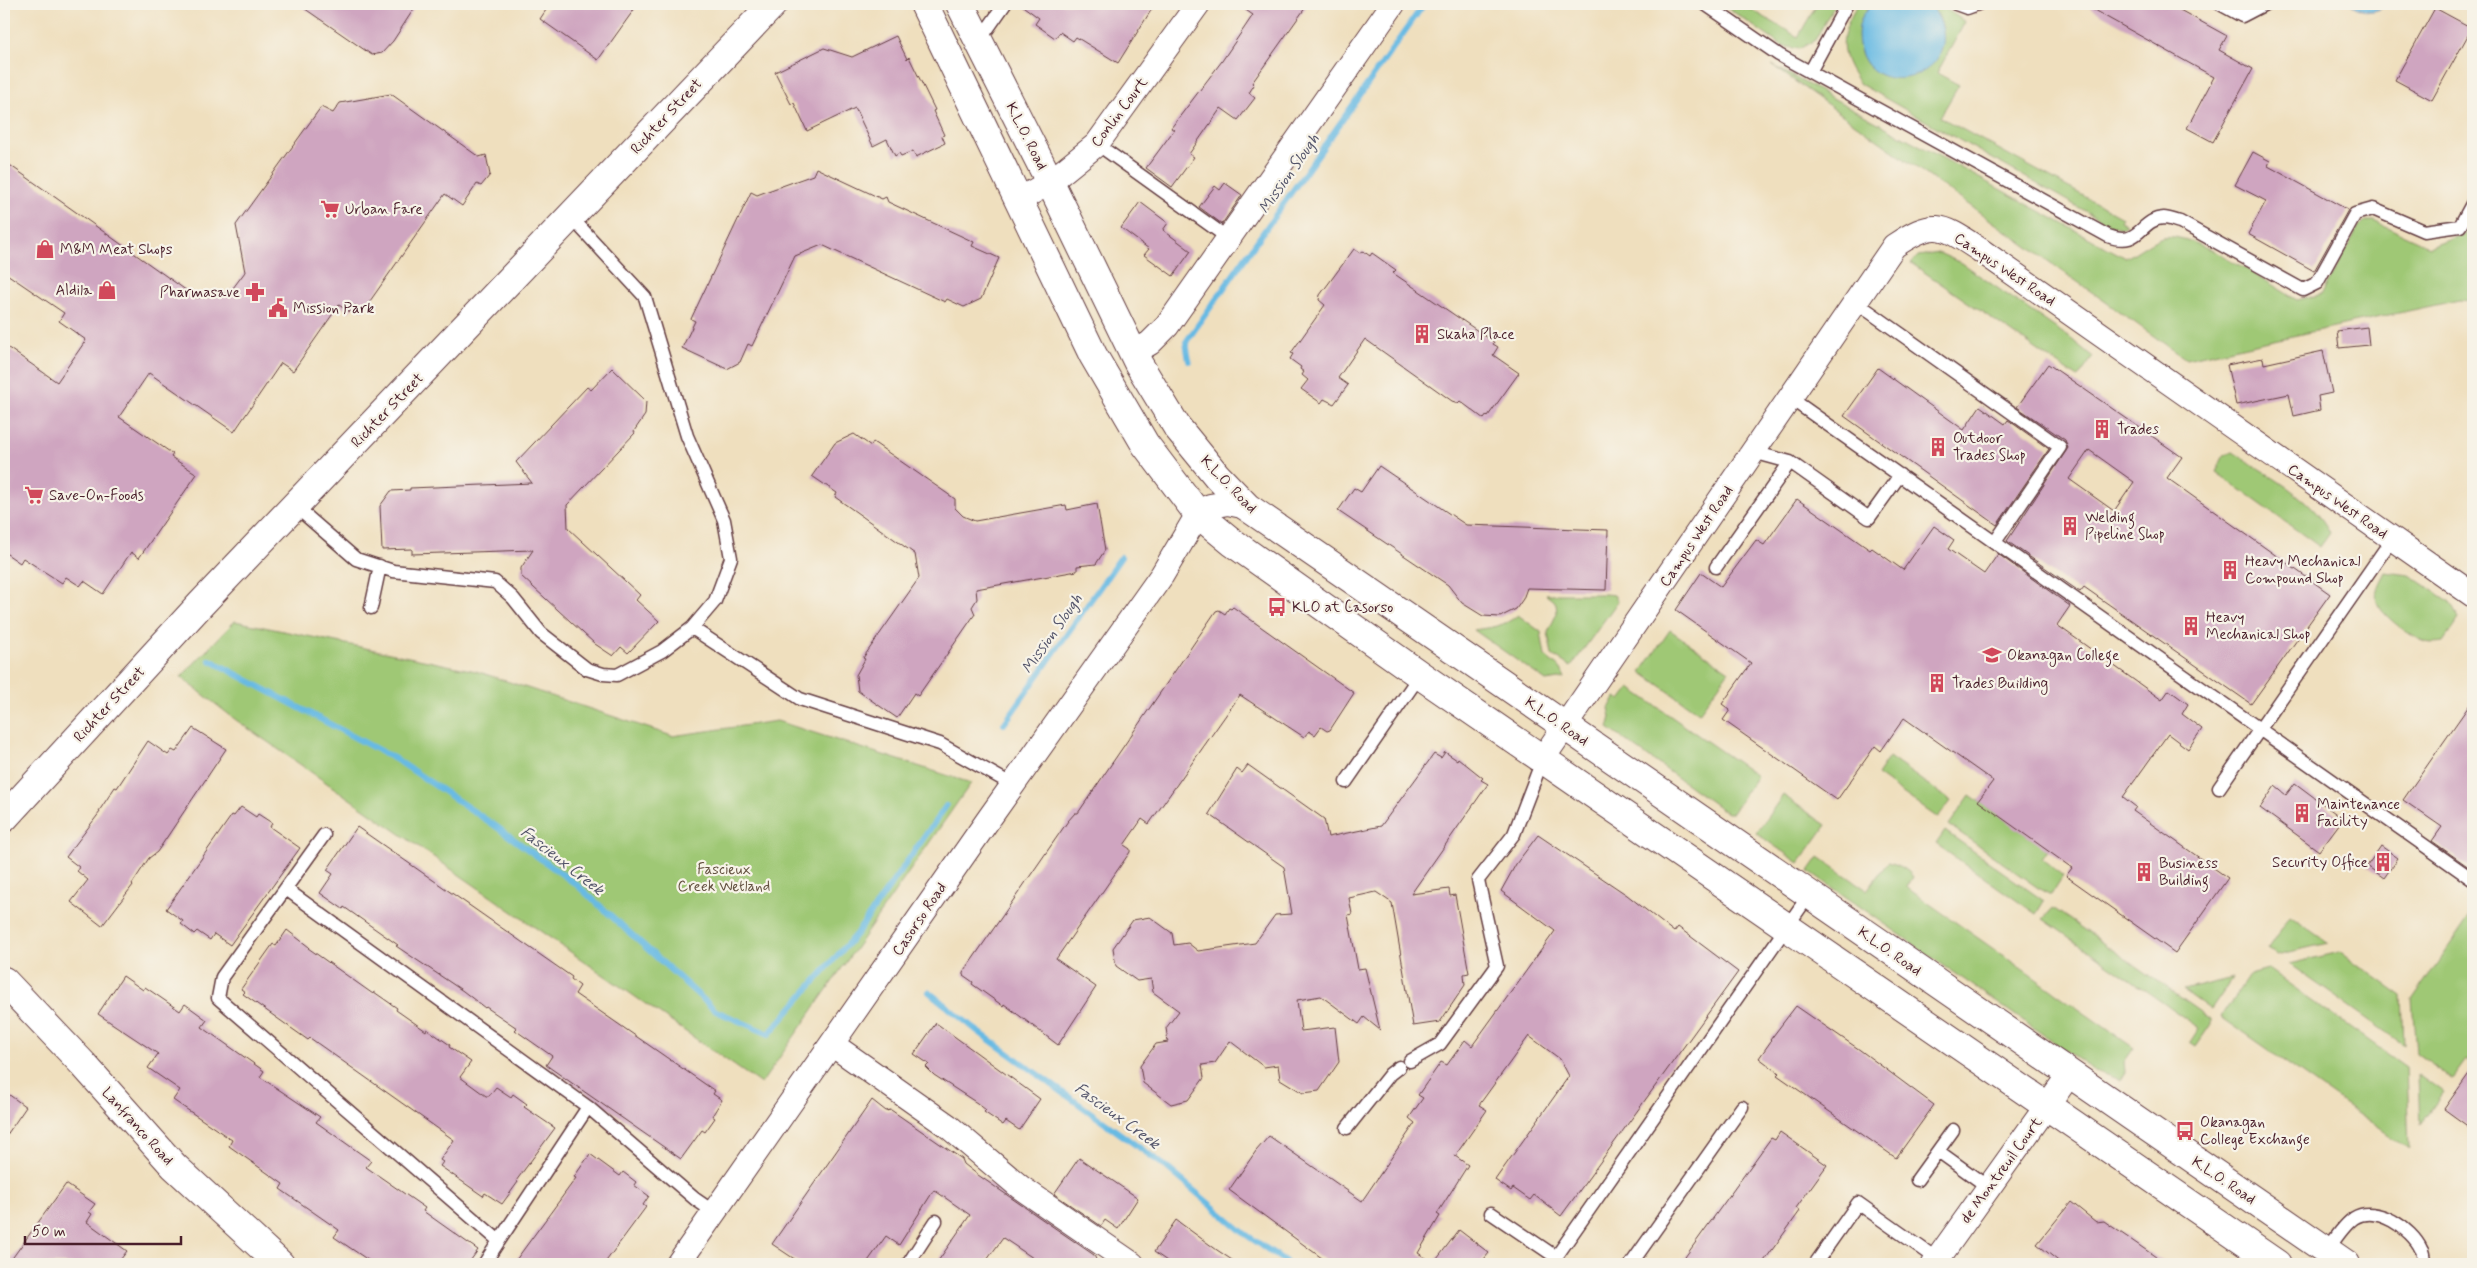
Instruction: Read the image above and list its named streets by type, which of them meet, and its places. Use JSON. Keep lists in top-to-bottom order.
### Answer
{
  "streets": {
    "main road": ["Richter Street", "K.L.O. Road", "Lanfranco Road"],
    "street": [
      "Conlin Court",
      "Campus West Road",
      "Casorso Road",
      "de Montreuil Court"
    ]
  },
  "crossings": [
    ["Conlin Court", "K.L.O. Road"],
    ["K.L.O. Road", "Campus West Road"],
    ["K.L.O. Road", "de Montreuil Court"]
  ],
  "water": ["Mission Slough", "Fascieux Creek"],
  "parks": ["Fascieux Creek Wetland"],
  "places": {
    "supermarket": ["Urban Fare", "Save-On-Foods"],
    "shop": ["M&M Meat Shops", "Aldila"],
    "pharmacy": ["Pharmasave"],
    "public building": ["Mission Park"],
    "building": [
      "Skaha Place",
      "Trades",
      "Outdoor Trades Shop",
      "Welding Pipeline Shop",
      "Heavy Mechanical Compound Shop",
      "Heavy Mechanical Shop",
      "Trades Building",
      "Maintenance Facility",
      "Security Office",
      "Business Building"
    ],
    "bus stop": ["KLO at Casorso", "Okanagan College Exchange"],
    "school or university": ["Okanagan College"]
  },
  "scale_bar": "50 m"
}
